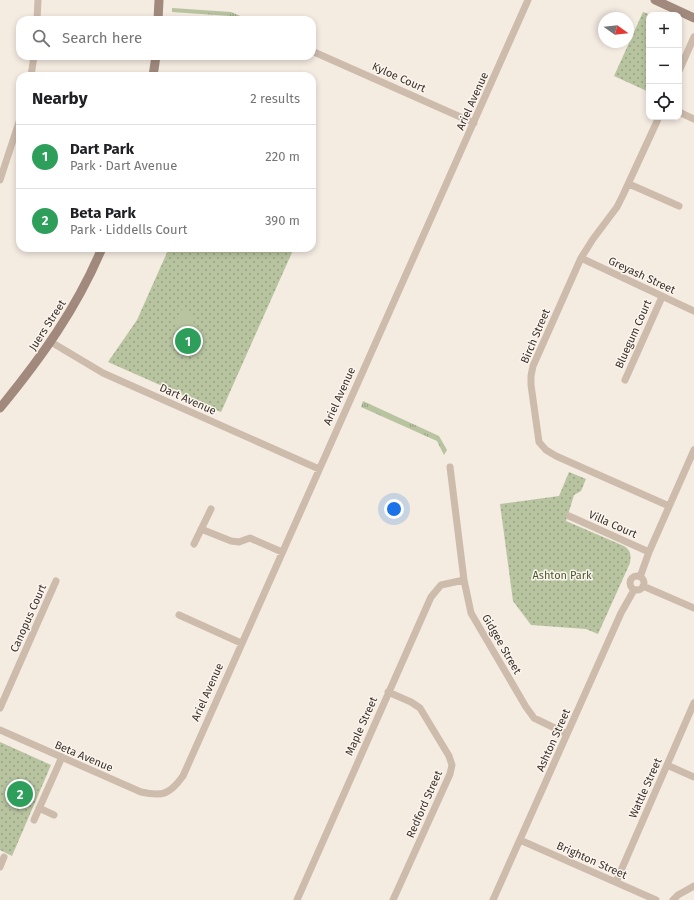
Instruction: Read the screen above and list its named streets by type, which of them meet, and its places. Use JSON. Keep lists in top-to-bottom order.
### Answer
{
  "streets": {
    "street": [
      "Kyloe Court",
      "Ariel Avenue",
      "Greyash Street",
      "Juers Street",
      "Bluegum Court",
      "Birch Street",
      "Dart Avenue",
      "Villa Court",
      "Canopus Court",
      "Gidgee Street",
      "Maple Street",
      "Ashton Street",
      "Beta Avenue",
      "Wattle Street",
      "Redford Street",
      "Brighton Street"
    ]
  },
  "crossings": [
    ["Kyloe Court", "Ariel Avenue"],
    ["Ariel Avenue", "Dart Avenue"],
    ["Ariel Avenue", "Beta Avenue"],
    ["Greyash Street", "Bluegum Court"],
    ["Greyash Street", "Birch Street"],
    ["Juers Street", "Dart Avenue"],
    ["Gidgee Street", "Maple Street"],
    ["Gidgee Street", "Ashton Street"],
    ["Maple Street", "Redford Street"],
    ["Ashton Street", "Brighton Street"],
    ["Wattle Street", "Brighton Street"]
  ],
  "parks": ["Ashton Park"],
  "north": "right",
  "page": {
    "map_buttons": ["+", "−"],
    "search": "Search here",
    "heading": ["Nearby", "2 results"],
    "list": [
      {
        "mark": "1",
        "name": "Dart Park",
        "note": "Park · Dart Avenue",
        "value": "220 m"
      },
      {
        "mark": "2",
        "name": "Beta Park",
        "note": "Park · Liddells Court",
        "value": "390 m"
      }
    ],
    "pins": ["1", "2"]
  }
}
